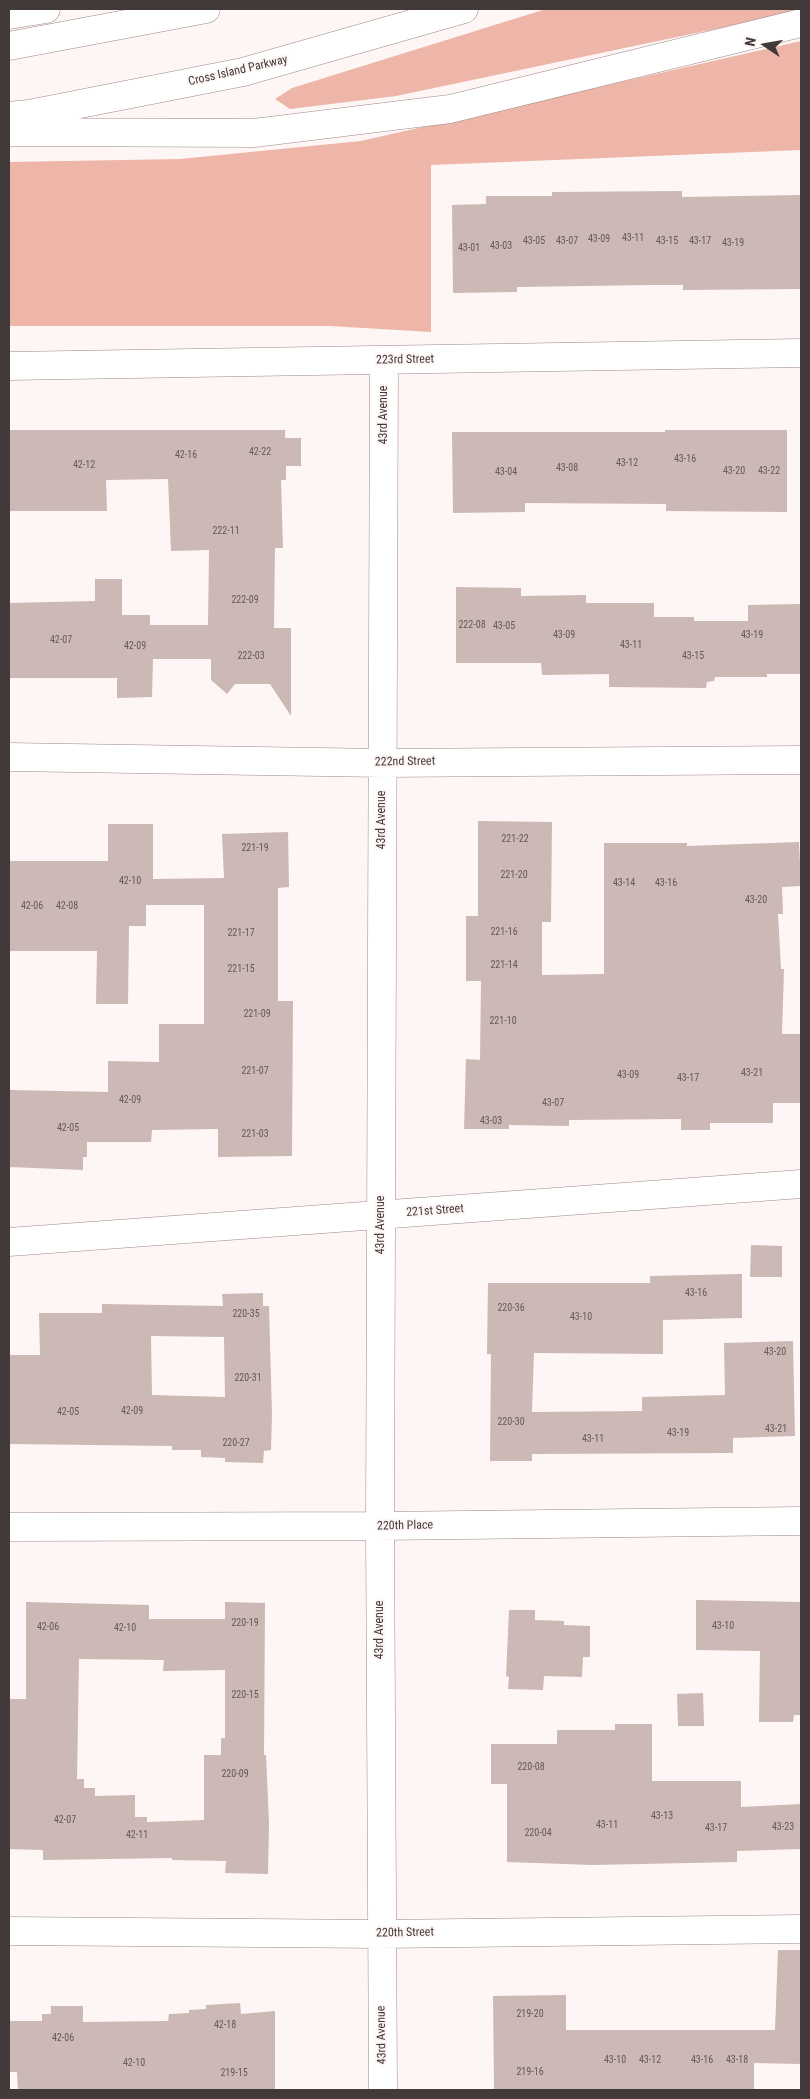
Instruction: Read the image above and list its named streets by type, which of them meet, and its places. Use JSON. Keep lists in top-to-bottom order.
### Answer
{
  "streets": {
    "main road": [
      "Cross Island Parkway",
      "223rd Street",
      "43rd Avenue",
      "222nd Street",
      "221st Street",
      "220th Place",
      "220th Street"
    ]
  },
  "crossings": [
    ["223rd Street", "43rd Avenue"],
    ["43rd Avenue", "222nd Street"],
    ["43rd Avenue", "221st Street"],
    ["43rd Avenue", "220th Place"],
    ["43rd Avenue", "220th Street"]
  ],
  "house_numbers": [
    "43-11",
    "43-09",
    "43-05",
    "43-07",
    "43-15",
    "43-17",
    "43-19",
    "43-03",
    "43-01",
    "42-22",
    "42-16",
    "43-16",
    "43-12",
    "42-12",
    "43-08",
    "43-20",
    "43-22",
    "43-04",
    "222-11",
    "222-09",
    "222-08",
    "43-05",
    "43-09",
    "43-19",
    "42-07",
    "43-11",
    "42-09",
    "222-03",
    "43-15",
    "221-22",
    "221-19",
    "221-20",
    "42-10",
    "43-14",
    "43-16",
    "43-20",
    "42-06",
    "42-08",
    "221-16",
    "221-17",
    "221-14",
    "221-15",
    "221-09",
    "221-10",
    "221-07",
    "43-21",
    "43-09",
    "43-17",
    "42-09",
    "43-07",
    "43-03",
    "42-05",
    "221-03",
    "43-16",
    "220-36",
    "220-35",
    "43-10",
    "43-20",
    "220-31",
    "42-09",
    "42-05",
    "220-30",
    "43-21",
    "43-19",
    "43-11",
    "220-27",
    "220-19",
    "43-10",
    "42-06",
    "42-10",
    "220-15",
    "220-08",
    "220-09",
    "43-13",
    "42-07",
    "43-11",
    "43-23",
    "43-17",
    "220-04",
    "42-11",
    "219-20",
    "42-18",
    "42-06",
    "43-10",
    "43-12",
    "43-16",
    "43-18",
    "42-10",
    "219-16",
    "219-15"
  ],
  "north": "left"
}
